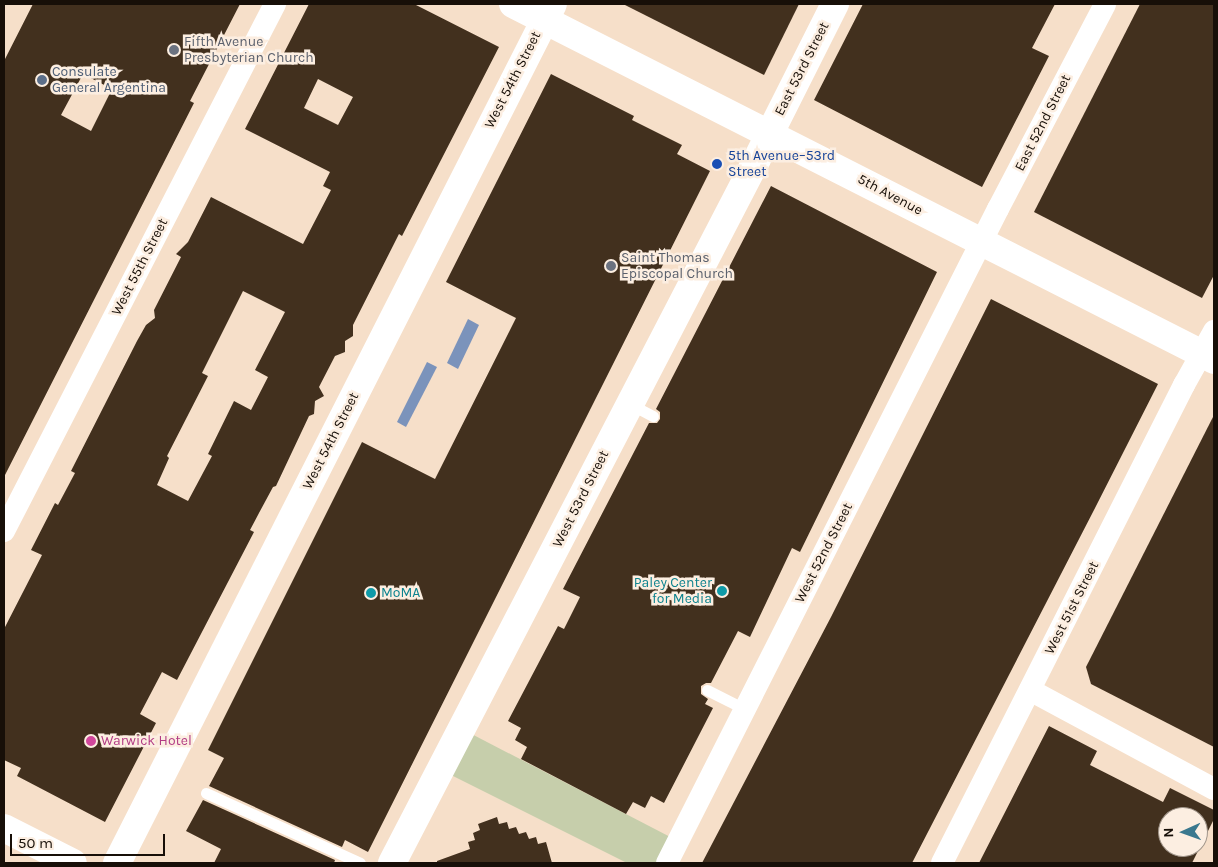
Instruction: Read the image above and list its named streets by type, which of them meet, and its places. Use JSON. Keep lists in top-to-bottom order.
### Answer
{
  "streets": {
    "main road": [
      "East 53rd Street",
      "West 54th Street",
      "5th Avenue",
      "West 53rd Street"
    ],
    "street": [
      "East 52nd Street",
      "West 55th Street",
      "West 52nd Street",
      "West 51st Street"
    ]
  },
  "crossings": [
    ["East 53rd Street", "5th Avenue"],
    ["East 53rd Street", "West 53rd Street"],
    ["West 54th Street", "5th Avenue"],
    ["East 52nd Street", "5th Avenue"],
    ["East 52nd Street", "West 52nd Street"],
    ["5th Avenue", "West 53rd Street"],
    ["5th Avenue", "West 52nd Street"],
    ["5th Avenue", "West 51st Street"]
  ],
  "places": [
    "Fifth Avenue Presbyterian Church",
    "Consulate General Argentina",
    "5th Avenue–53rd Street",
    "Saint Thomas Episcopal Church",
    "Paley Center for Media",
    "MoMA",
    "Warwick Hotel"
  ],
  "scale_bar": "50 m",
  "north": "left"
}
